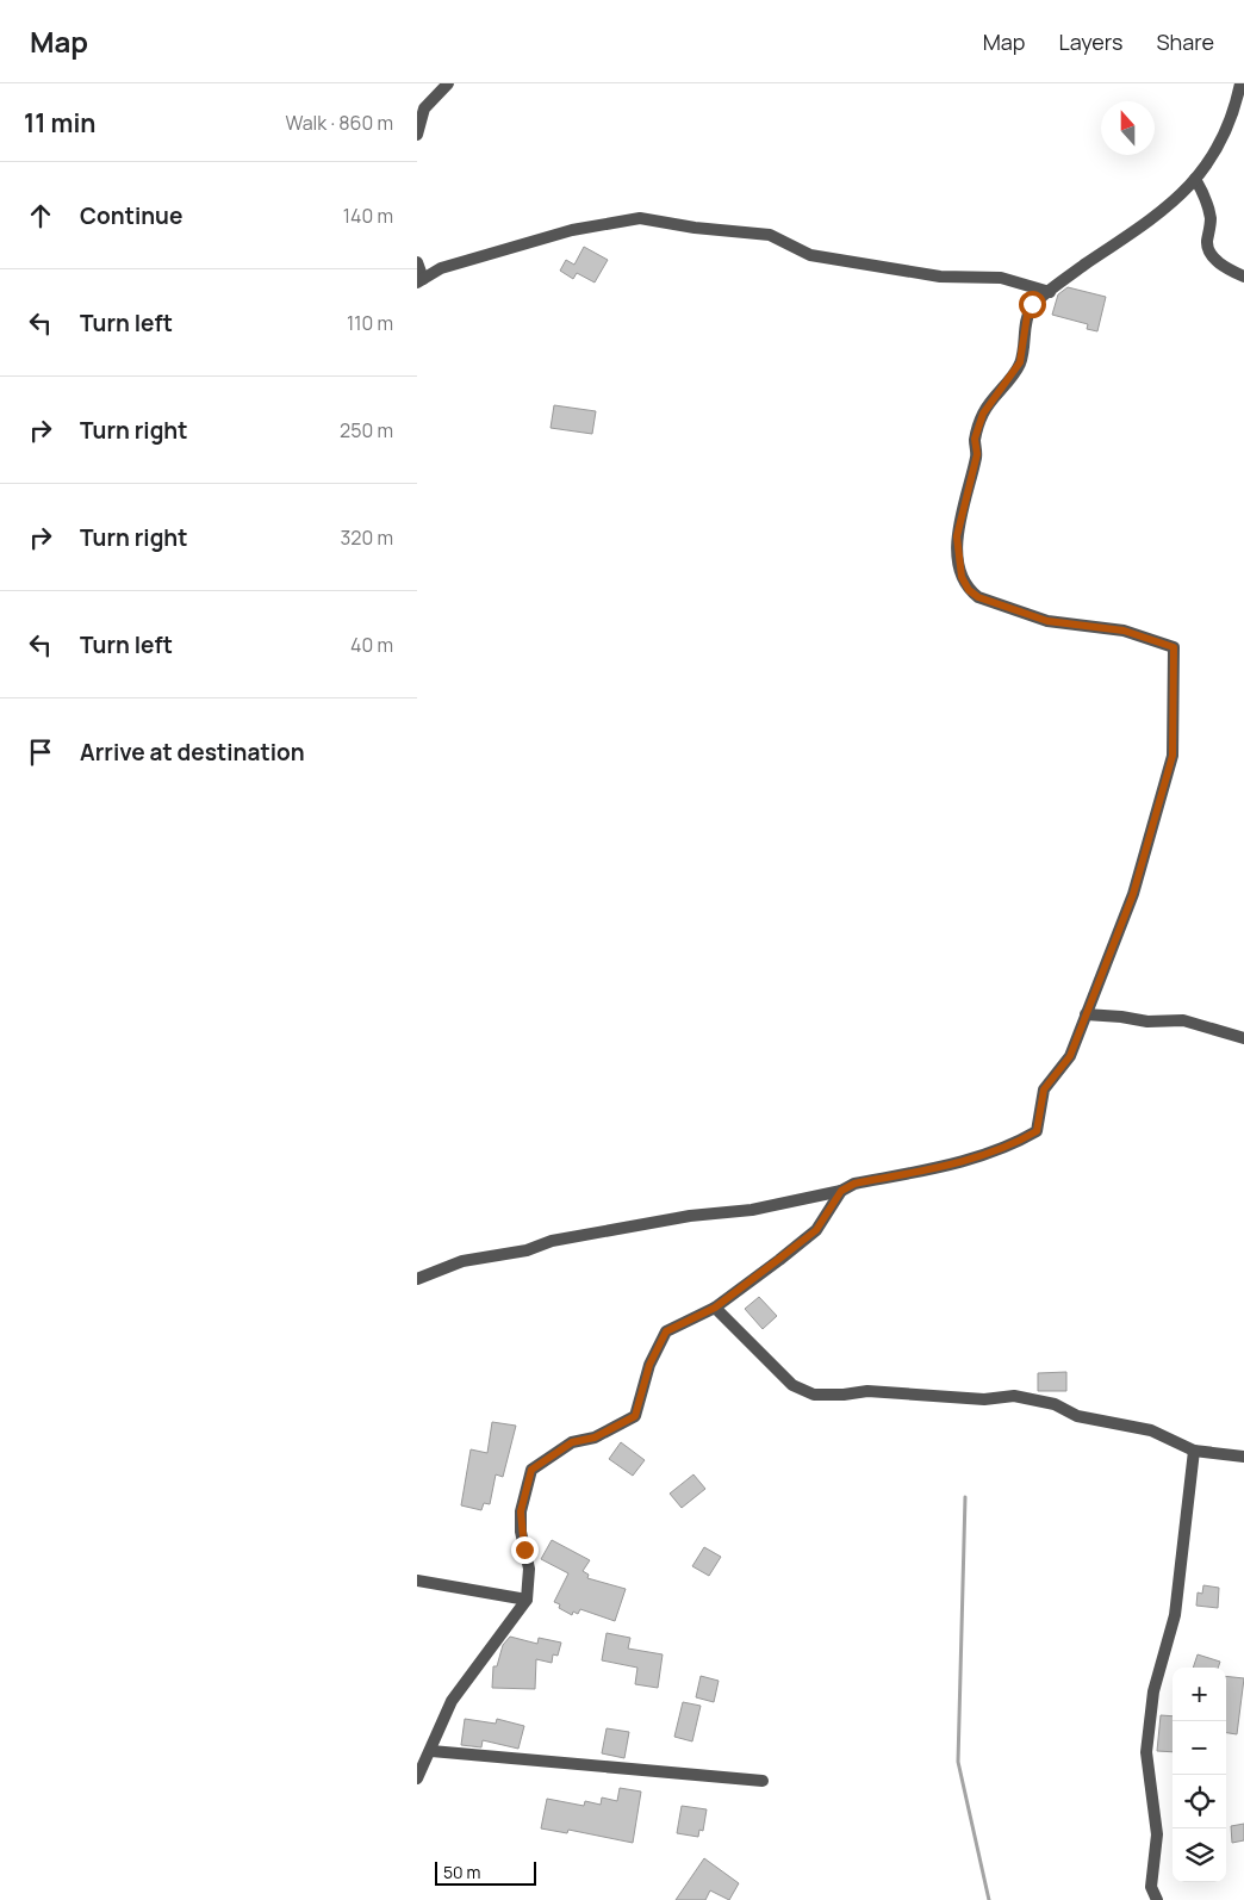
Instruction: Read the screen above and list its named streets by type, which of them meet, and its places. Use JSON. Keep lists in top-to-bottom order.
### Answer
{
  "scale_bar": "50 m",
  "north": "top",
  "page": {
    "header": "Map",
    "nav": ["Map", "Layers", "Share"],
    "heading": ["11 min", "Walk · 860 m"],
    "list": [
      ["Continue", "140 m"],
      ["Turn left", "110 m"],
      ["Turn right", "250 m"],
      ["Turn right", "320 m"],
      ["Turn left", "40 m"],
      "Arrive at destination"
    ],
    "map_buttons": ["+", "−"],
    "scale": "50 m"
  }
}
